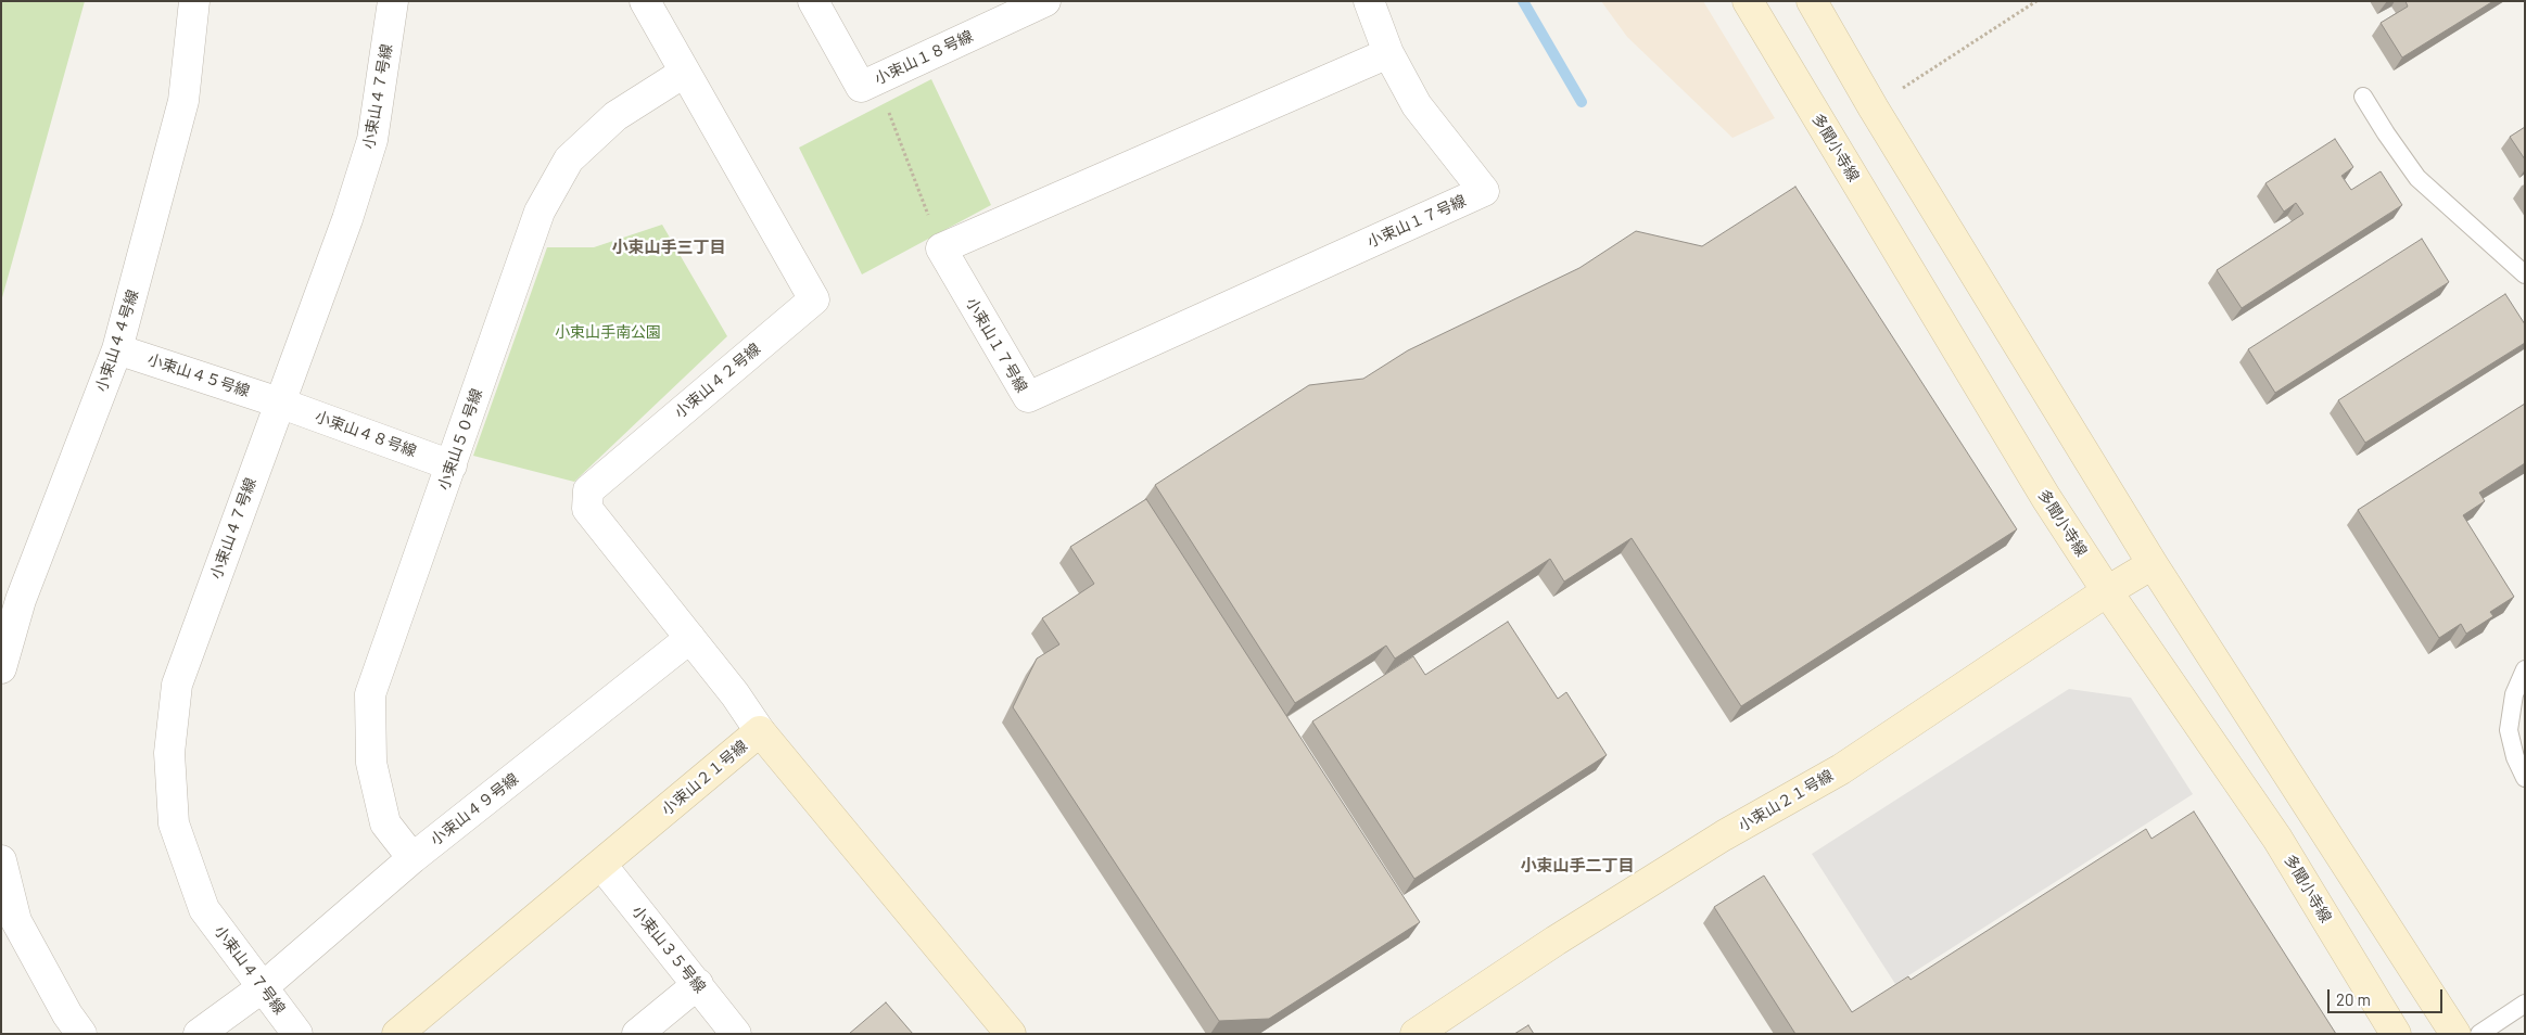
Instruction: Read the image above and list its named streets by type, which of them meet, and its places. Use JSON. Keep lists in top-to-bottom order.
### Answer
{
  "streets": {
    "street": [
      "小束山１８号線",
      "小束山４７号線",
      "多聞小寺線",
      "小束山１７号線",
      "小束山４４号線",
      "小束山４５号線",
      "小束山４２号線",
      "小束山４８号線",
      "小束山５０号線",
      "小束山２１号線",
      "小束山４９号線",
      "小束山３５号線"
    ]
  },
  "crossings": [
    ["小束山４７号線", "小束山４５号線"],
    ["小束山４７号線", "小束山４８号線"],
    ["小束山４７号線", "小束山４９号線"],
    ["多聞小寺線", "小束山２１号線"],
    ["小束山４４号線", "小束山４５号線"],
    ["小束山４５号線", "小束山４８号線"],
    ["小束山４２号線", "小束山５０号線"],
    ["小束山４２号線", "小束山２１号線"],
    ["小束山４２号線", "小束山４９号線"],
    ["小束山４８号線", "小束山５０号線"],
    ["小束山５０号線", "小束山４９号線"],
    ["小束山２１号線", "小束山３５号線"]
  ],
  "districts": ["小束山手三丁目", "小束山手二丁目"],
  "parks": ["小束山手南公園"],
  "scale_bar": "20 m"
}
